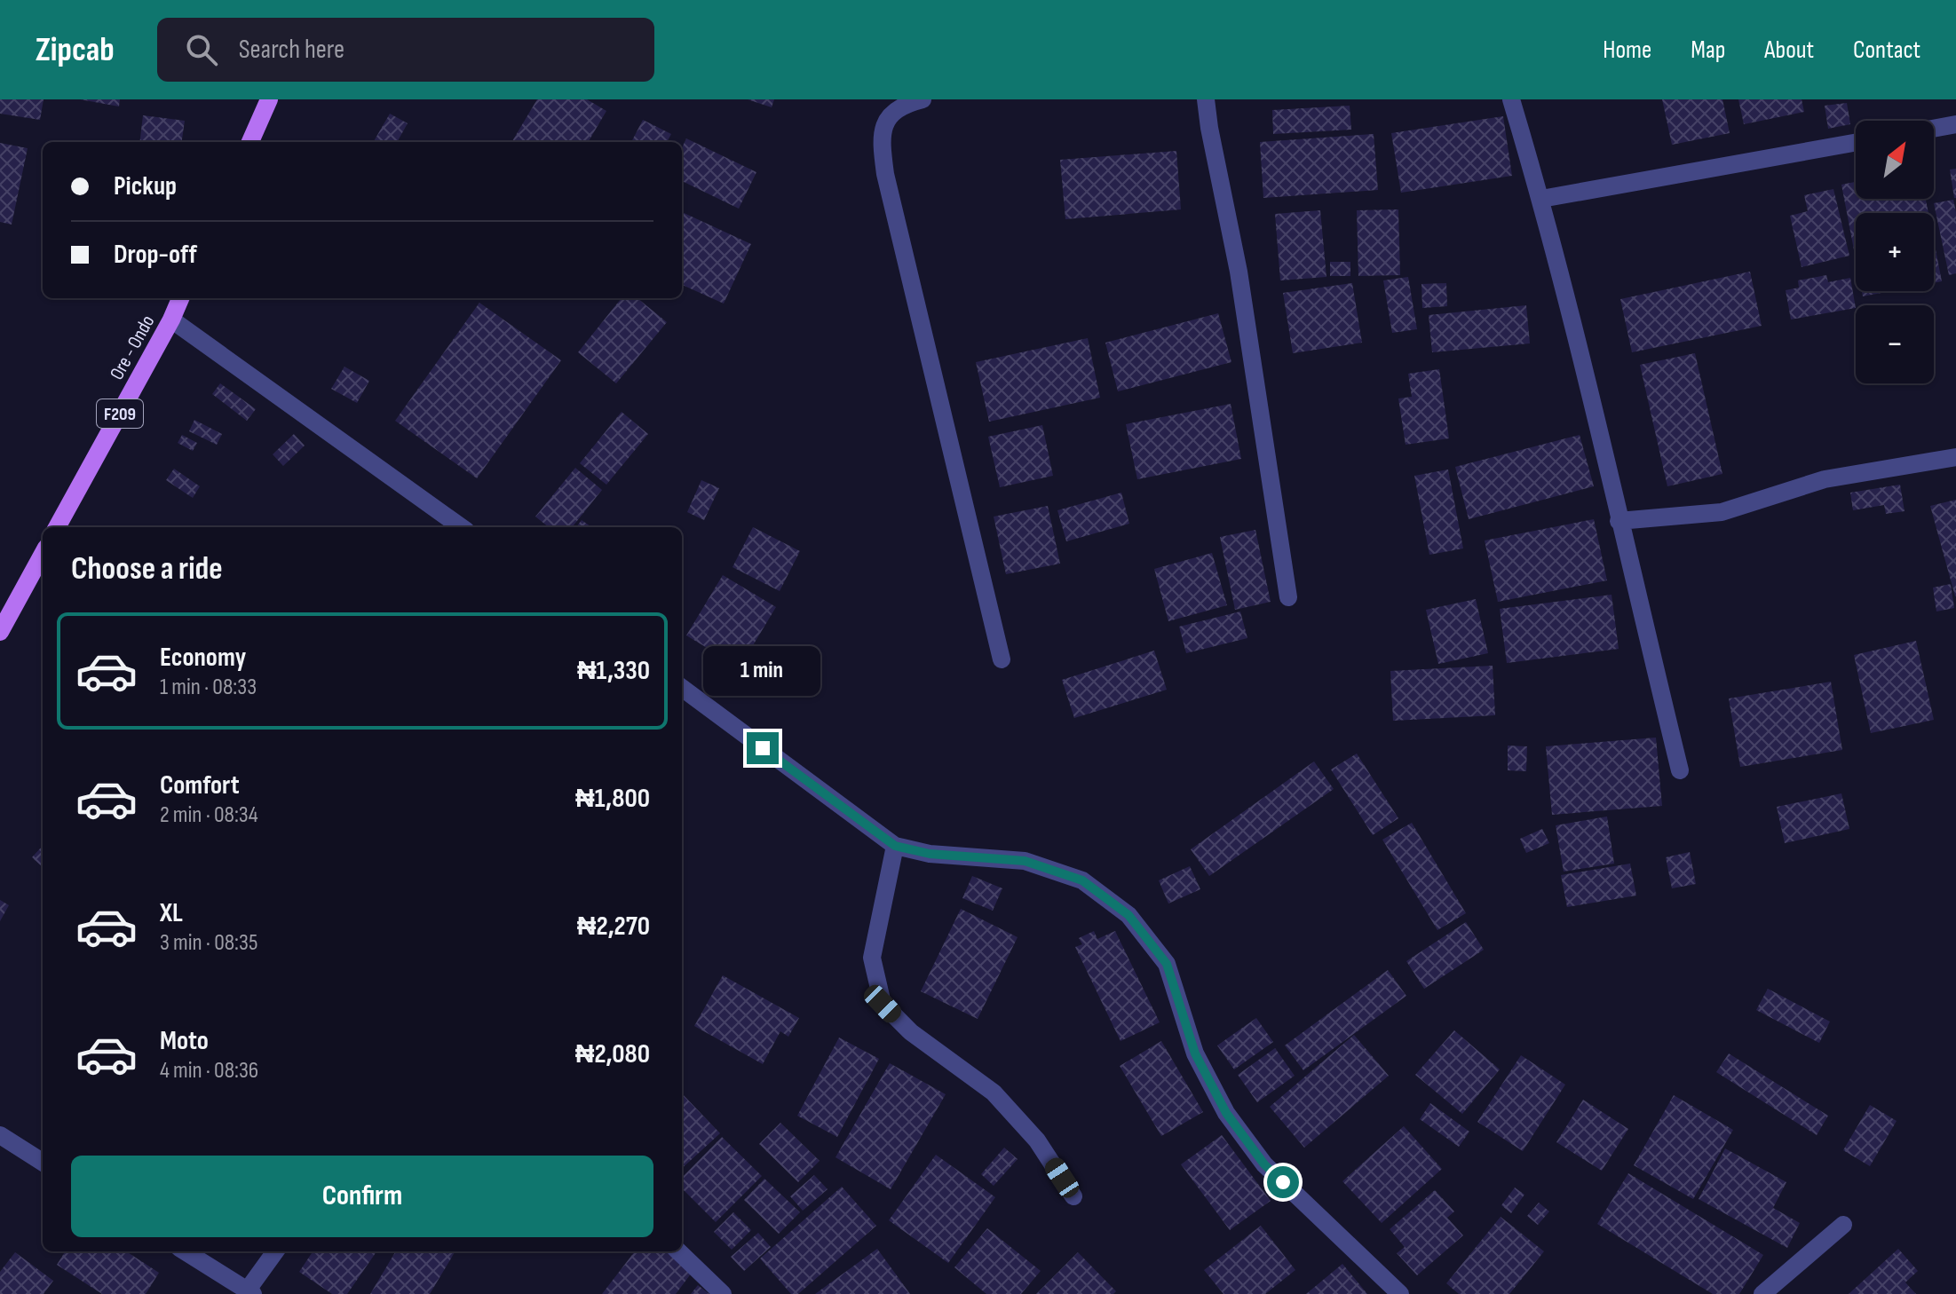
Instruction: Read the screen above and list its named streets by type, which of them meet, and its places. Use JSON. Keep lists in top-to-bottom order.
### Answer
{
  "streets": {
    "main road": ["Ore - Ondo", "F209"]
  },
  "north": "top right",
  "page": {
    "header": "Zipcab",
    "search": "Search here",
    "nav": [
      "Home",
      "Map",
      "About",
      "Contact"
    ],
    "map_buttons": ["+", "−"],
    "banner": ["Pickup", "Drop-off"],
    "heading": "Choose a ride",
    "list": [
      {
        "name": "Economy",
        "note": "1 min · 08:33",
        "value": "₦1,330"
      },
      {
        "name": "Comfort",
        "note": "2 min · 08:34",
        "value": "₦1,800"
      },
      {
        "name": "XL",
        "note": "3 min · 08:35",
        "value": "₦2,270"
      },
      {
        "name": "Moto",
        "note": "4 min · 08:36",
        "value": "₦2,080"
      }
    ],
    "bubble": "1 min",
    "buttons": "Confirm"
  }
}
